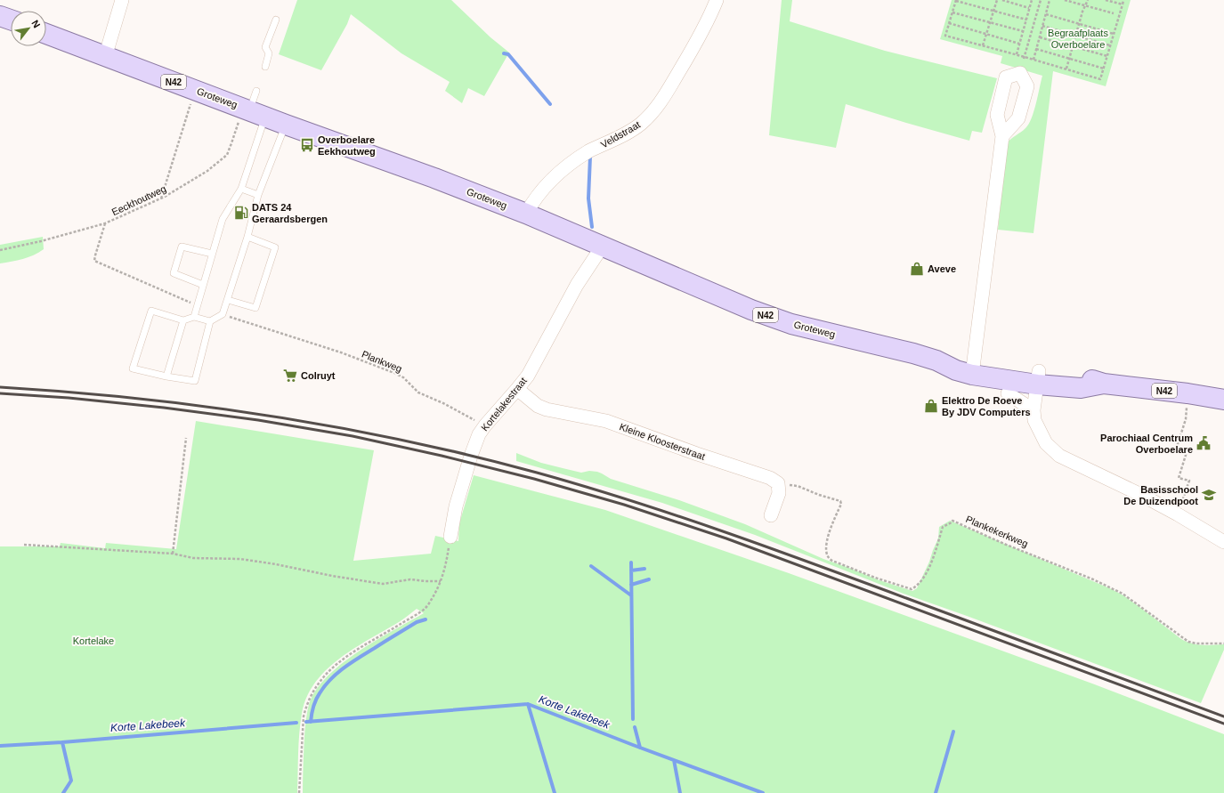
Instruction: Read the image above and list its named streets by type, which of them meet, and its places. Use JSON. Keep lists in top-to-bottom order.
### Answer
{
  "streets": {
    "main road": ["N42", "Groteweg"],
    "street": ["Veldstraat", "Kortelakestraat", "Kleine Kloosterstraat"],
    "path": ["Eeckhoutweg", "Plankweg", "Plankekerkweg"]
  },
  "crossings": [
    ["Groteweg", "Veldstraat"],
    ["Groteweg", "Eeckhoutweg"],
    ["Groteweg", "Kortelakestraat"],
    ["Plankweg", "Kortelakestraat"],
    ["Kortelakestraat", "Kleine Kloosterstraat"],
    ["Kleine Kloosterstraat", "Plankekerkweg"]
  ],
  "water": ["Korte Lakebeek"],
  "parks": ["Begraafplaats Overboelare", "Kortelake"],
  "places": {
    "bus stop": ["Overboelare Eekhoutweg"],
    "fuel station": ["DATS 24 Geraardsbergen"],
    "shop": ["Aveve", "Elektro De Roeve By JDV Computers"],
    "supermarket": ["Colruyt"],
    "public building": ["Parochiaal Centrum Overboelare"],
    "school or university": ["Basisschool De Duizendpoot"]
  },
  "north": "top right"
}
